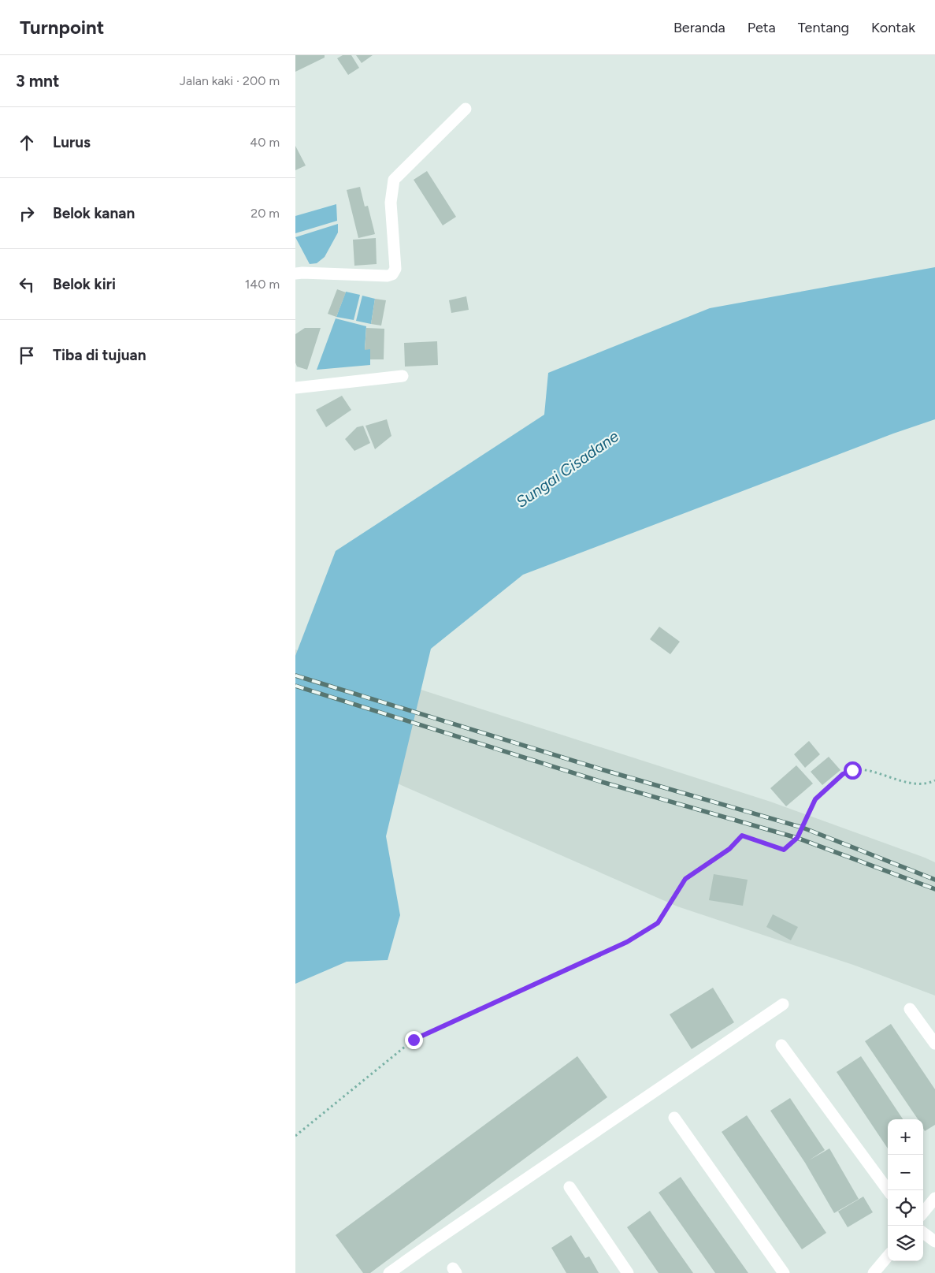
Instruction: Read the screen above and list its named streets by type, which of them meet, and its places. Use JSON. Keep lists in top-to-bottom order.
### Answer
{
  "water": ["Sungai Cisadane"],
  "page": {
    "header": "Turnpoint",
    "nav": [
      "Beranda",
      "Peta",
      "Tentang",
      "Kontak"
    ],
    "heading": ["3 mnt", "Jalan kaki · 200 m"],
    "list": [
      ["Lurus", "40 m"],
      ["Belok kanan", "20 m"],
      ["Belok kiri", "140 m"],
      "Tiba di tujuan"
    ],
    "map_buttons": ["+", "−"]
  }
}
